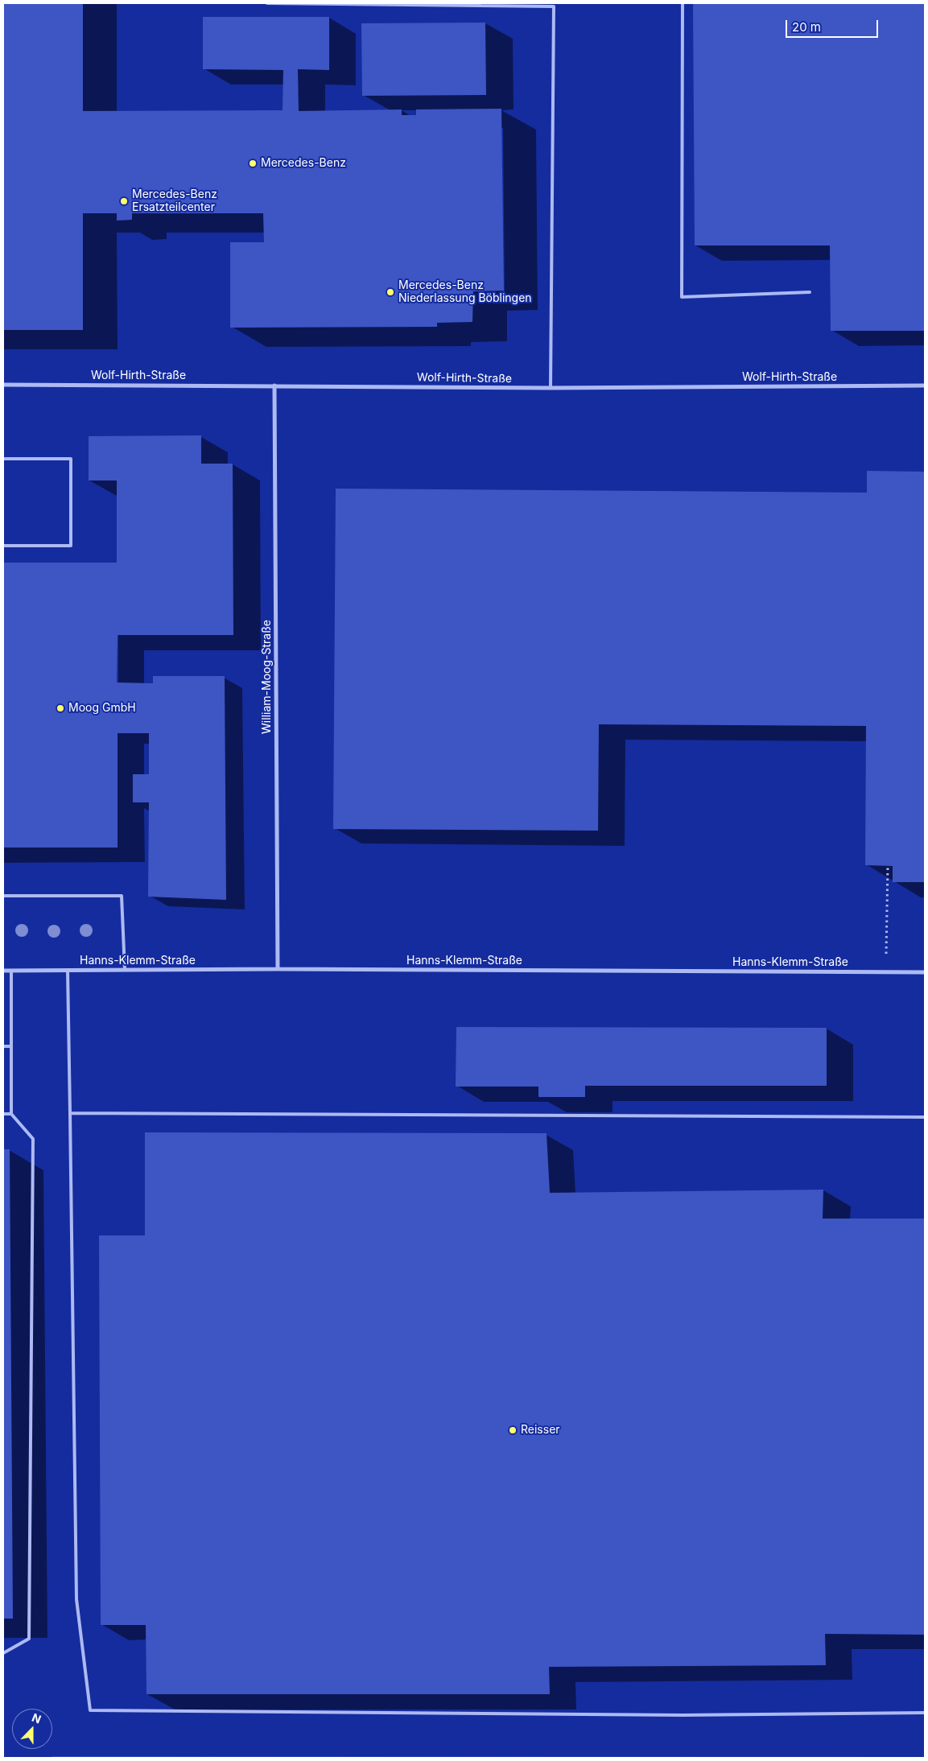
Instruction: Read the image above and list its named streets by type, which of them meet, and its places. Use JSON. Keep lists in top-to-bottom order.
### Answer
{
  "streets": {
    "street": ["Wolf-Hirth-Straße", "William-Moog-Straße", "Hanns-Klemm-Straße"]
  },
  "crossings": [
    ["Wolf-Hirth-Straße", "William-Moog-Straße"],
    ["William-Moog-Straße", "Hanns-Klemm-Straße"]
  ],
  "places": [
    "Mercedes-Benz",
    "Mercedes-Benz Ersatzteilcenter",
    "Mercedes-Benz Niederlassung Böblingen",
    "Moog GmbH",
    "Reisser"
  ],
  "scale_bar": "20 m",
  "north": "top"
}
